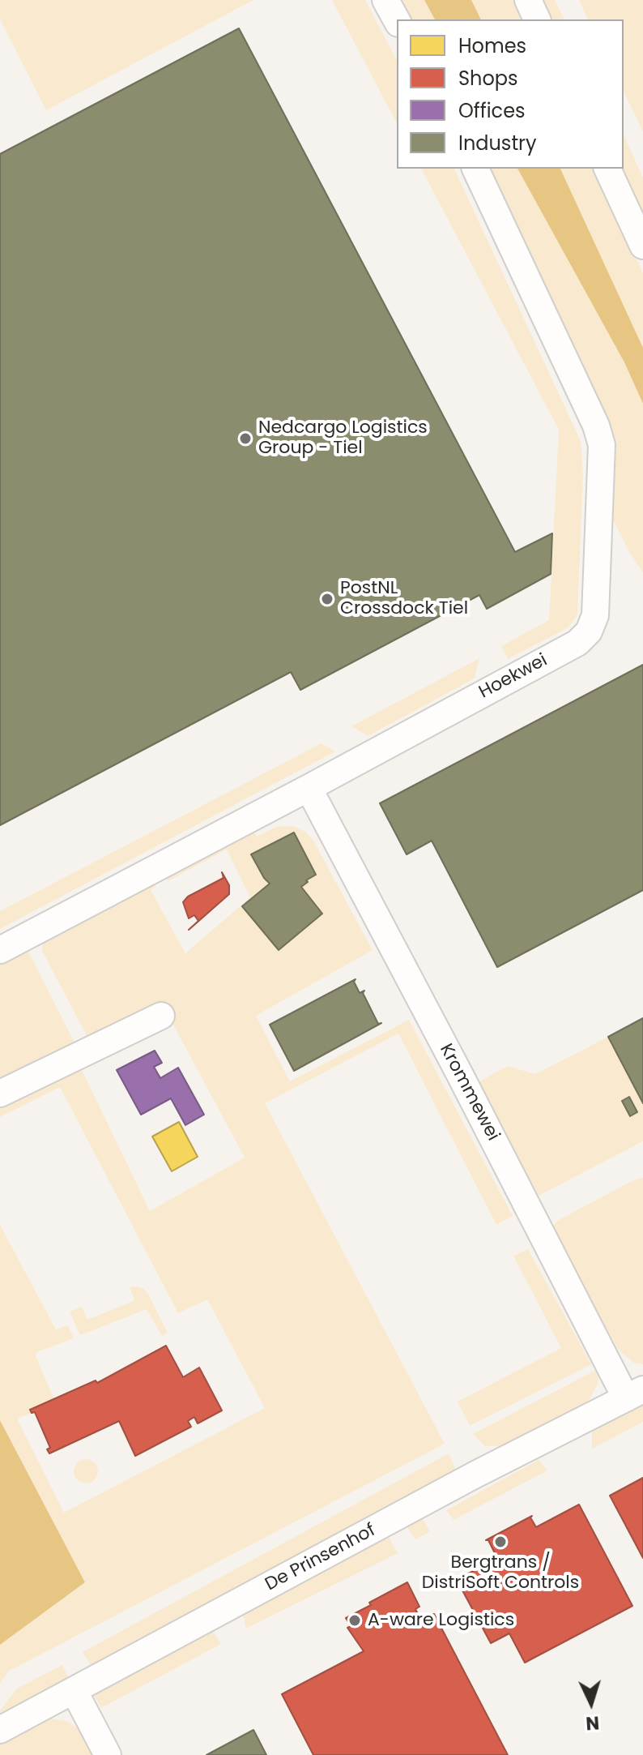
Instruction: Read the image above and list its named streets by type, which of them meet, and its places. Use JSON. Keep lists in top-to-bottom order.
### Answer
{
  "streets": {
    "street": ["Hoekwei", "Krommewei", "De Prinsenhof"]
  },
  "crossings": [
    ["Hoekwei", "Krommewei"],
    ["Krommewei", "De Prinsenhof"]
  ],
  "places": [
    "Nedcargo Logistics Group - Tiel",
    "PostNL Crossdock Tiel",
    "Bergtrans / DistriSoft Controls",
    "A-ware Logistics"
  ],
  "legend": [
    "Homes",
    "Shops",
    "Offices",
    "Industry"
  ],
  "north": "bottom"
}
